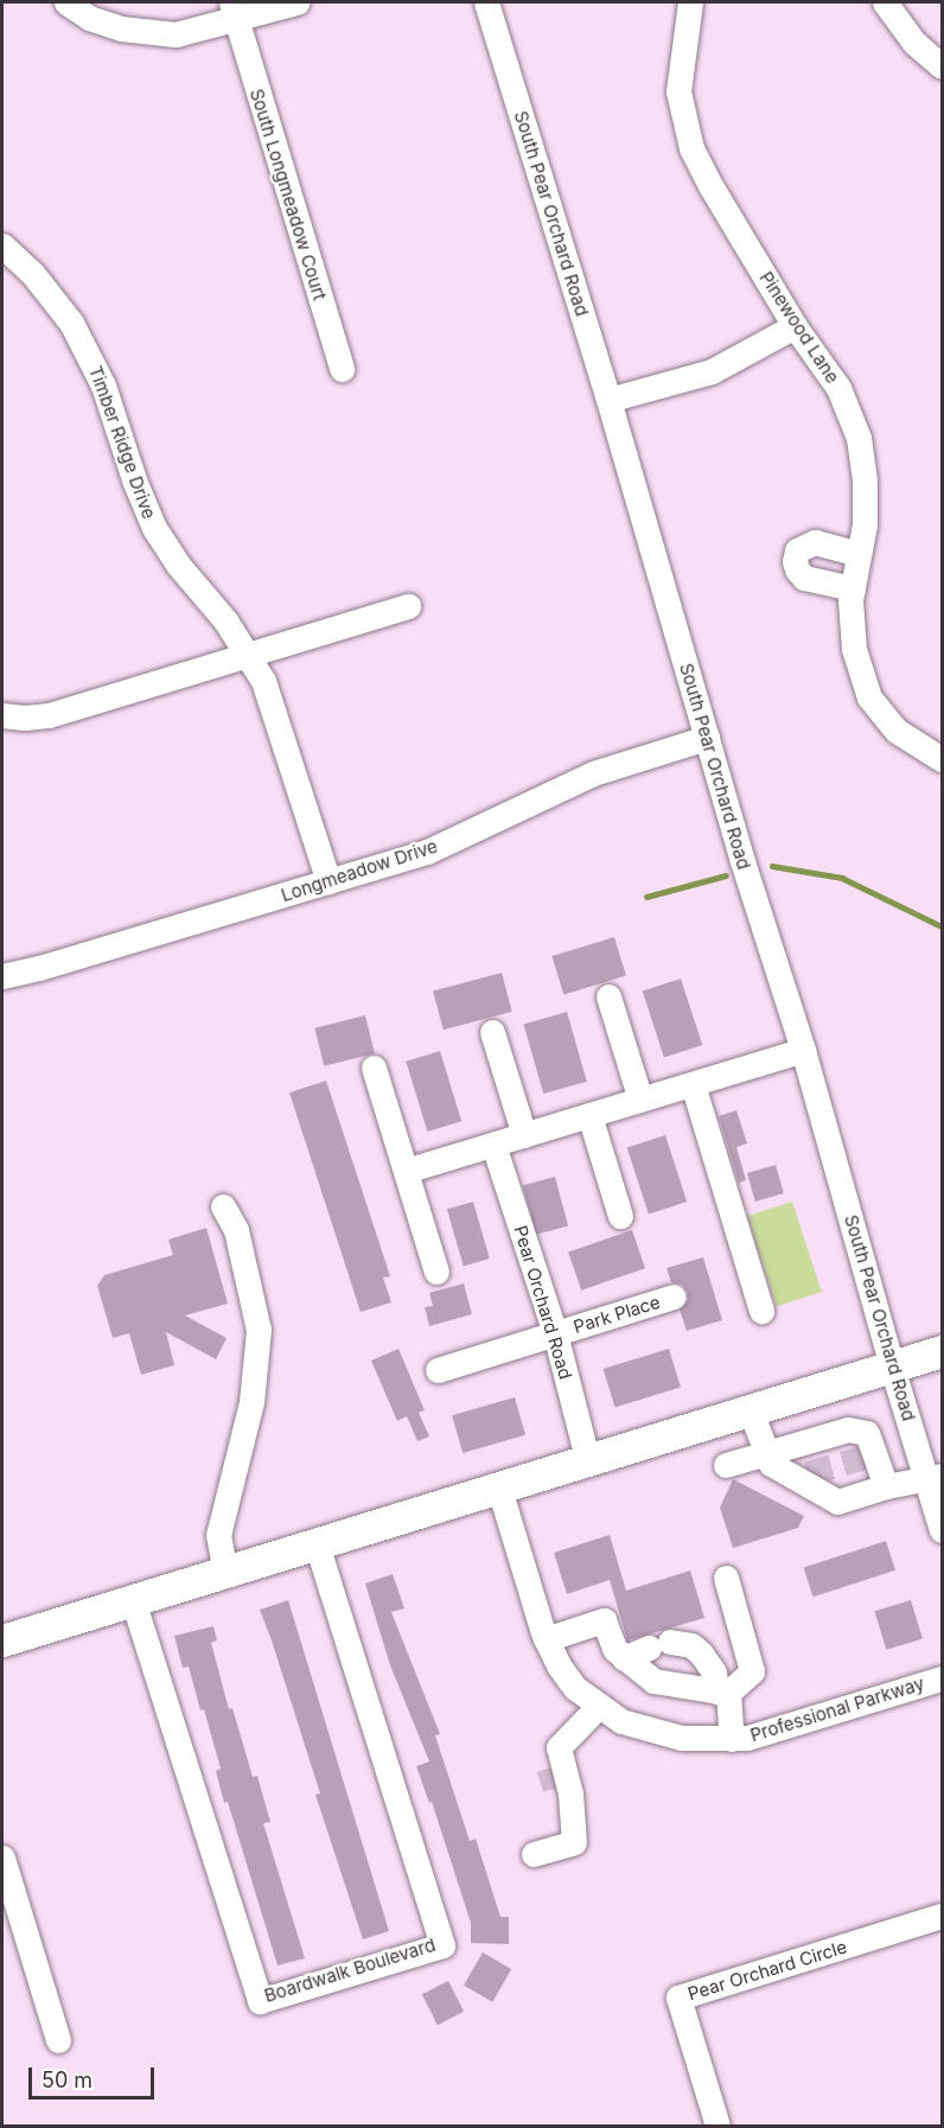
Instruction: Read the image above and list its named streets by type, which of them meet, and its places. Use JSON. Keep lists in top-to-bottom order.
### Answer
{
  "streets": {
    "street": [
      "South Longmeadow Court",
      "South Pear Orchard Road",
      "Pinewood Lane",
      "Timber Ridge Drive",
      "Longmeadow Drive",
      "Pear Orchard Road",
      "Park Place",
      "Professional Parkway",
      "Boardwalk Boulevard",
      "Pear Orchard Circle"
    ]
  },
  "crossings": [
    ["South Pear Orchard Road", "Longmeadow Drive"],
    ["Timber Ridge Drive", "Longmeadow Drive"],
    ["Pear Orchard Road", "Park Place"]
  ],
  "scale_bar": "50 m"
}
